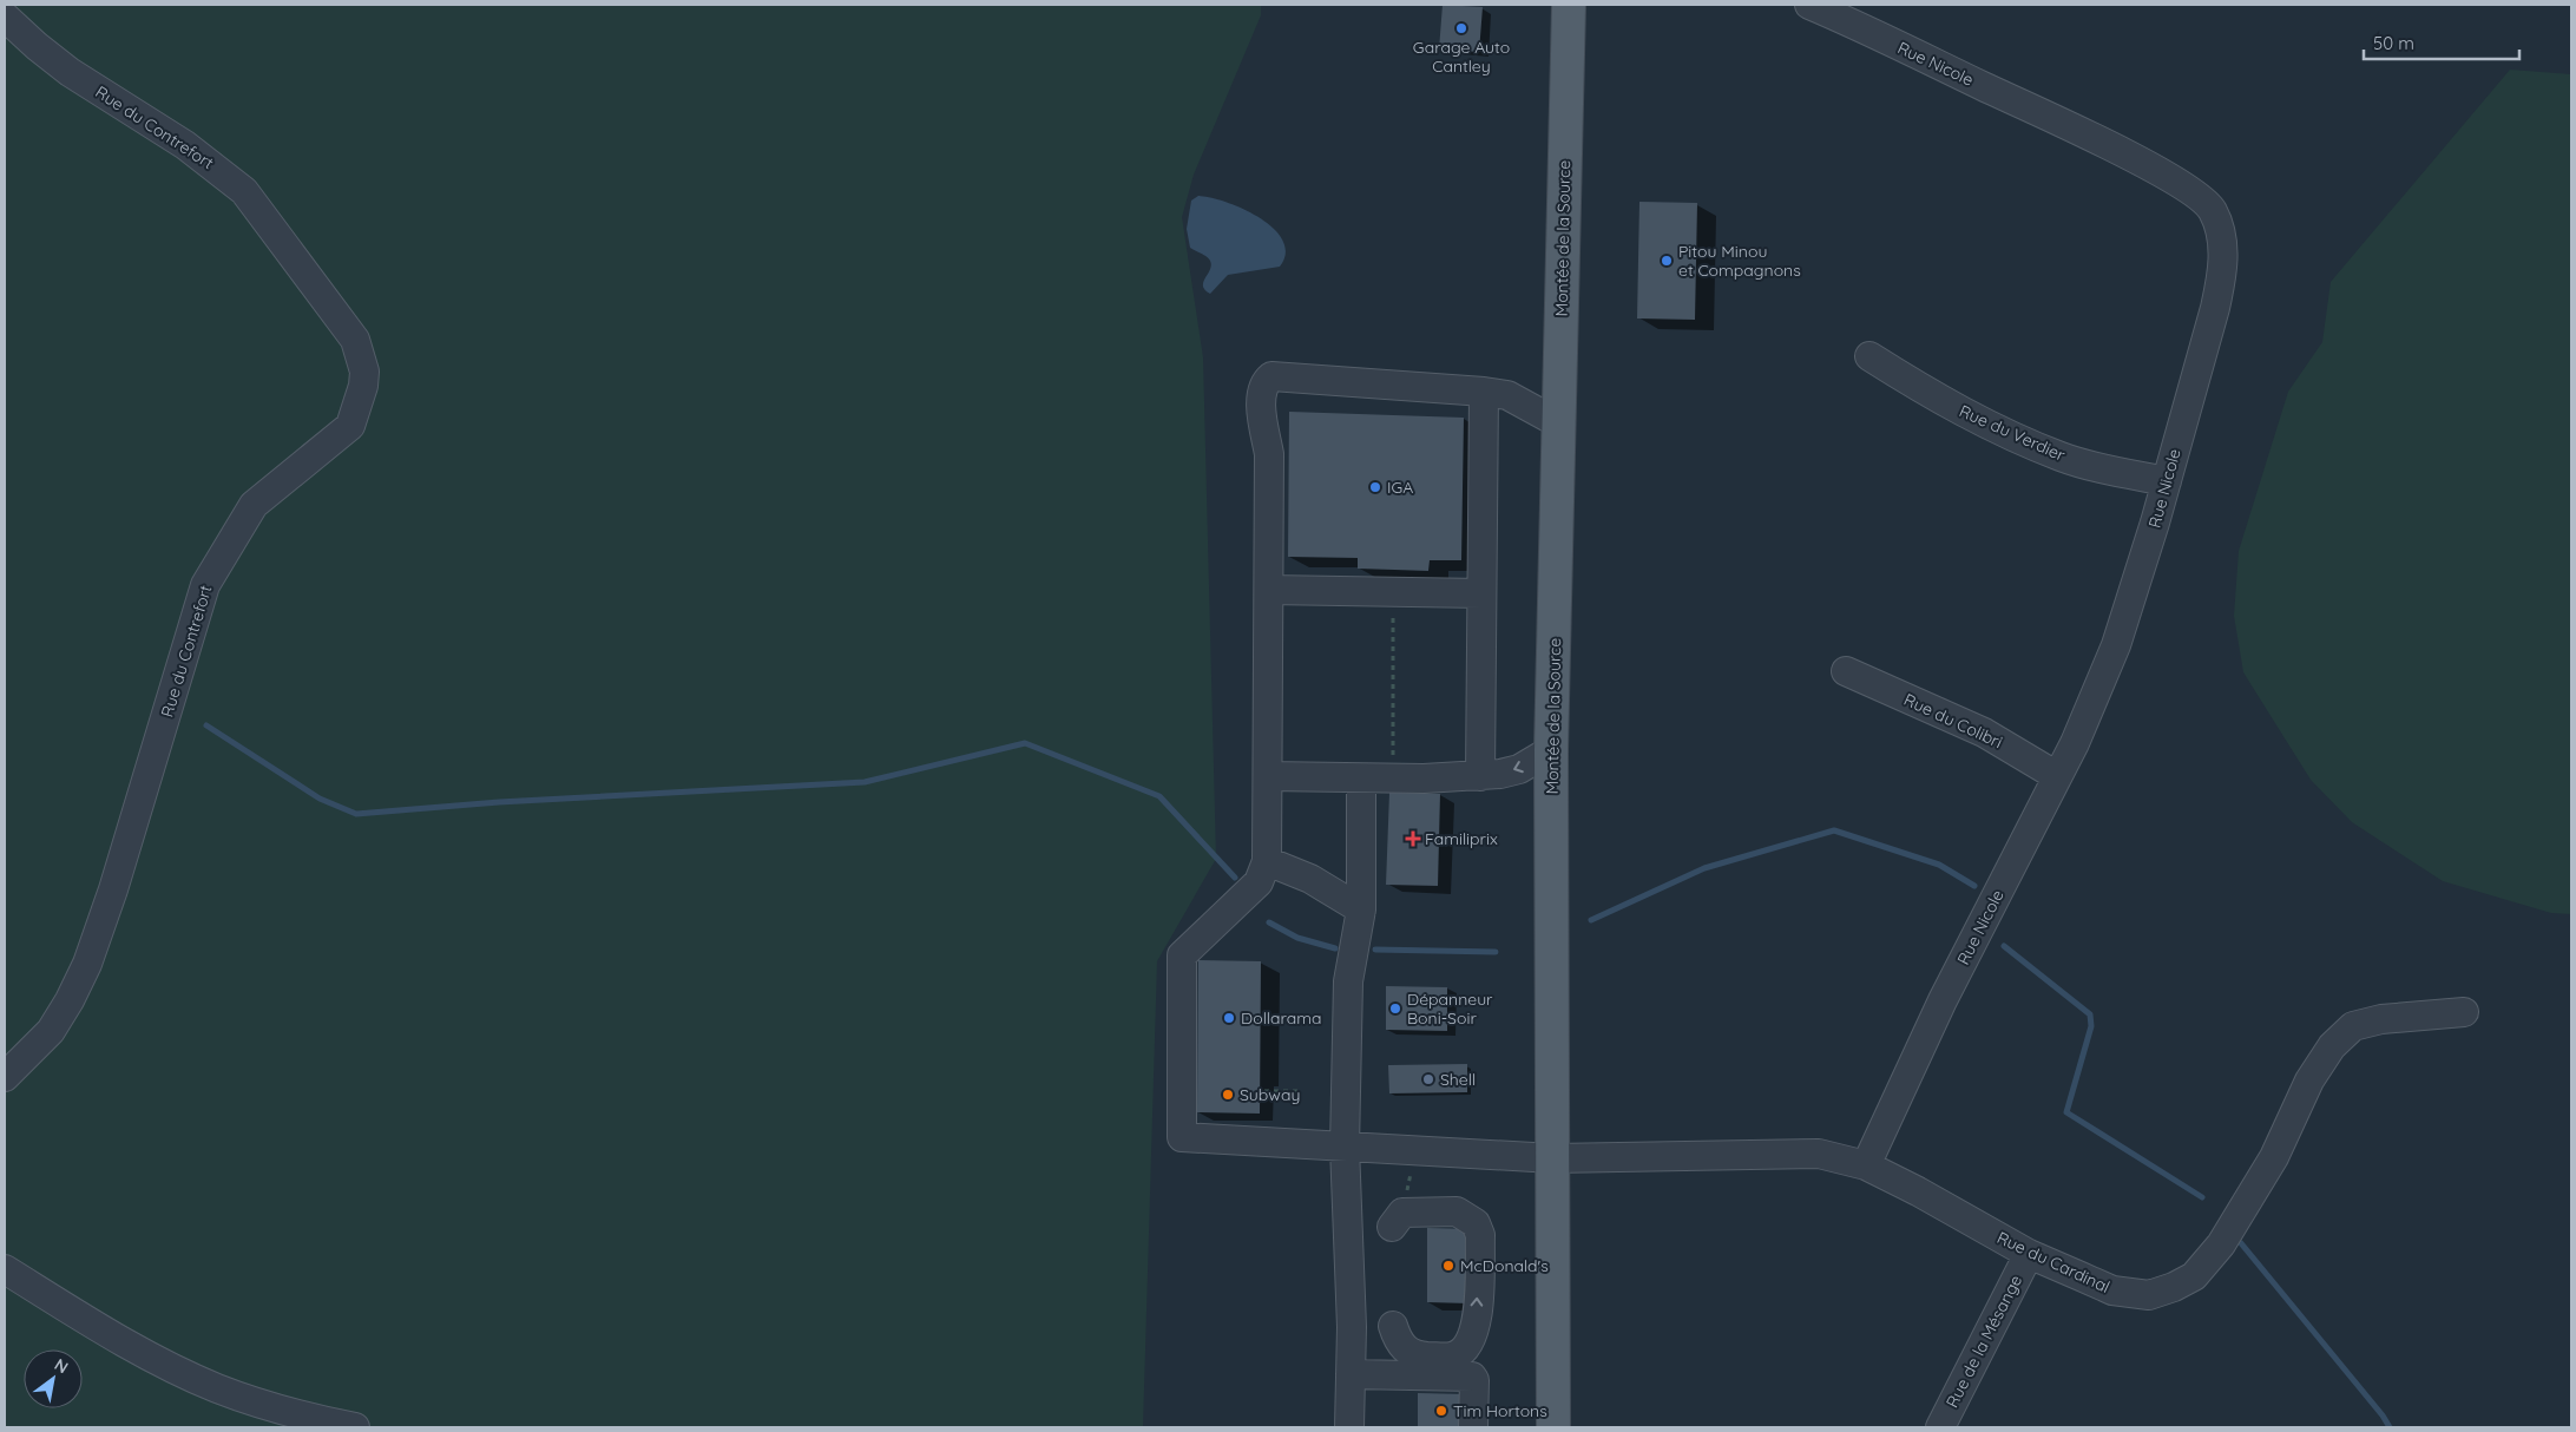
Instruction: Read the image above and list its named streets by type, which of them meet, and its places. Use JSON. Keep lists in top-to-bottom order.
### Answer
{
  "streets": {
    "main road": ["Montée de la Source"],
    "street": [
      "Rue Nicole",
      "Rue du Contrefort",
      "Rue du Verdier",
      "Rue du Colibri",
      "Rue du Cardinal",
      "Rue de la Mésange"
    ]
  },
  "crossings": [
    ["Rue Nicole", "Rue du Verdier"],
    ["Rue Nicole", "Rue du Colibri"],
    ["Rue Nicole", "Rue du Cardinal"],
    ["Montée de la Source", "Rue du Cardinal"],
    ["Rue du Cardinal", "Rue de la Mésange"]
  ],
  "places": {
    "other": [
      "Garage Auto Cantley",
      "Pitou Minou et Compagnons",
      "IGA",
      "Dépanneur Boni-Soir",
      "Dollarama",
      "Shell",
      "Subway",
      "McDonald's",
      "Tim Hortons"
    ],
    "health": ["Familiprix"]
  },
  "scale_bar": "50 m",
  "north": "top right"
}
